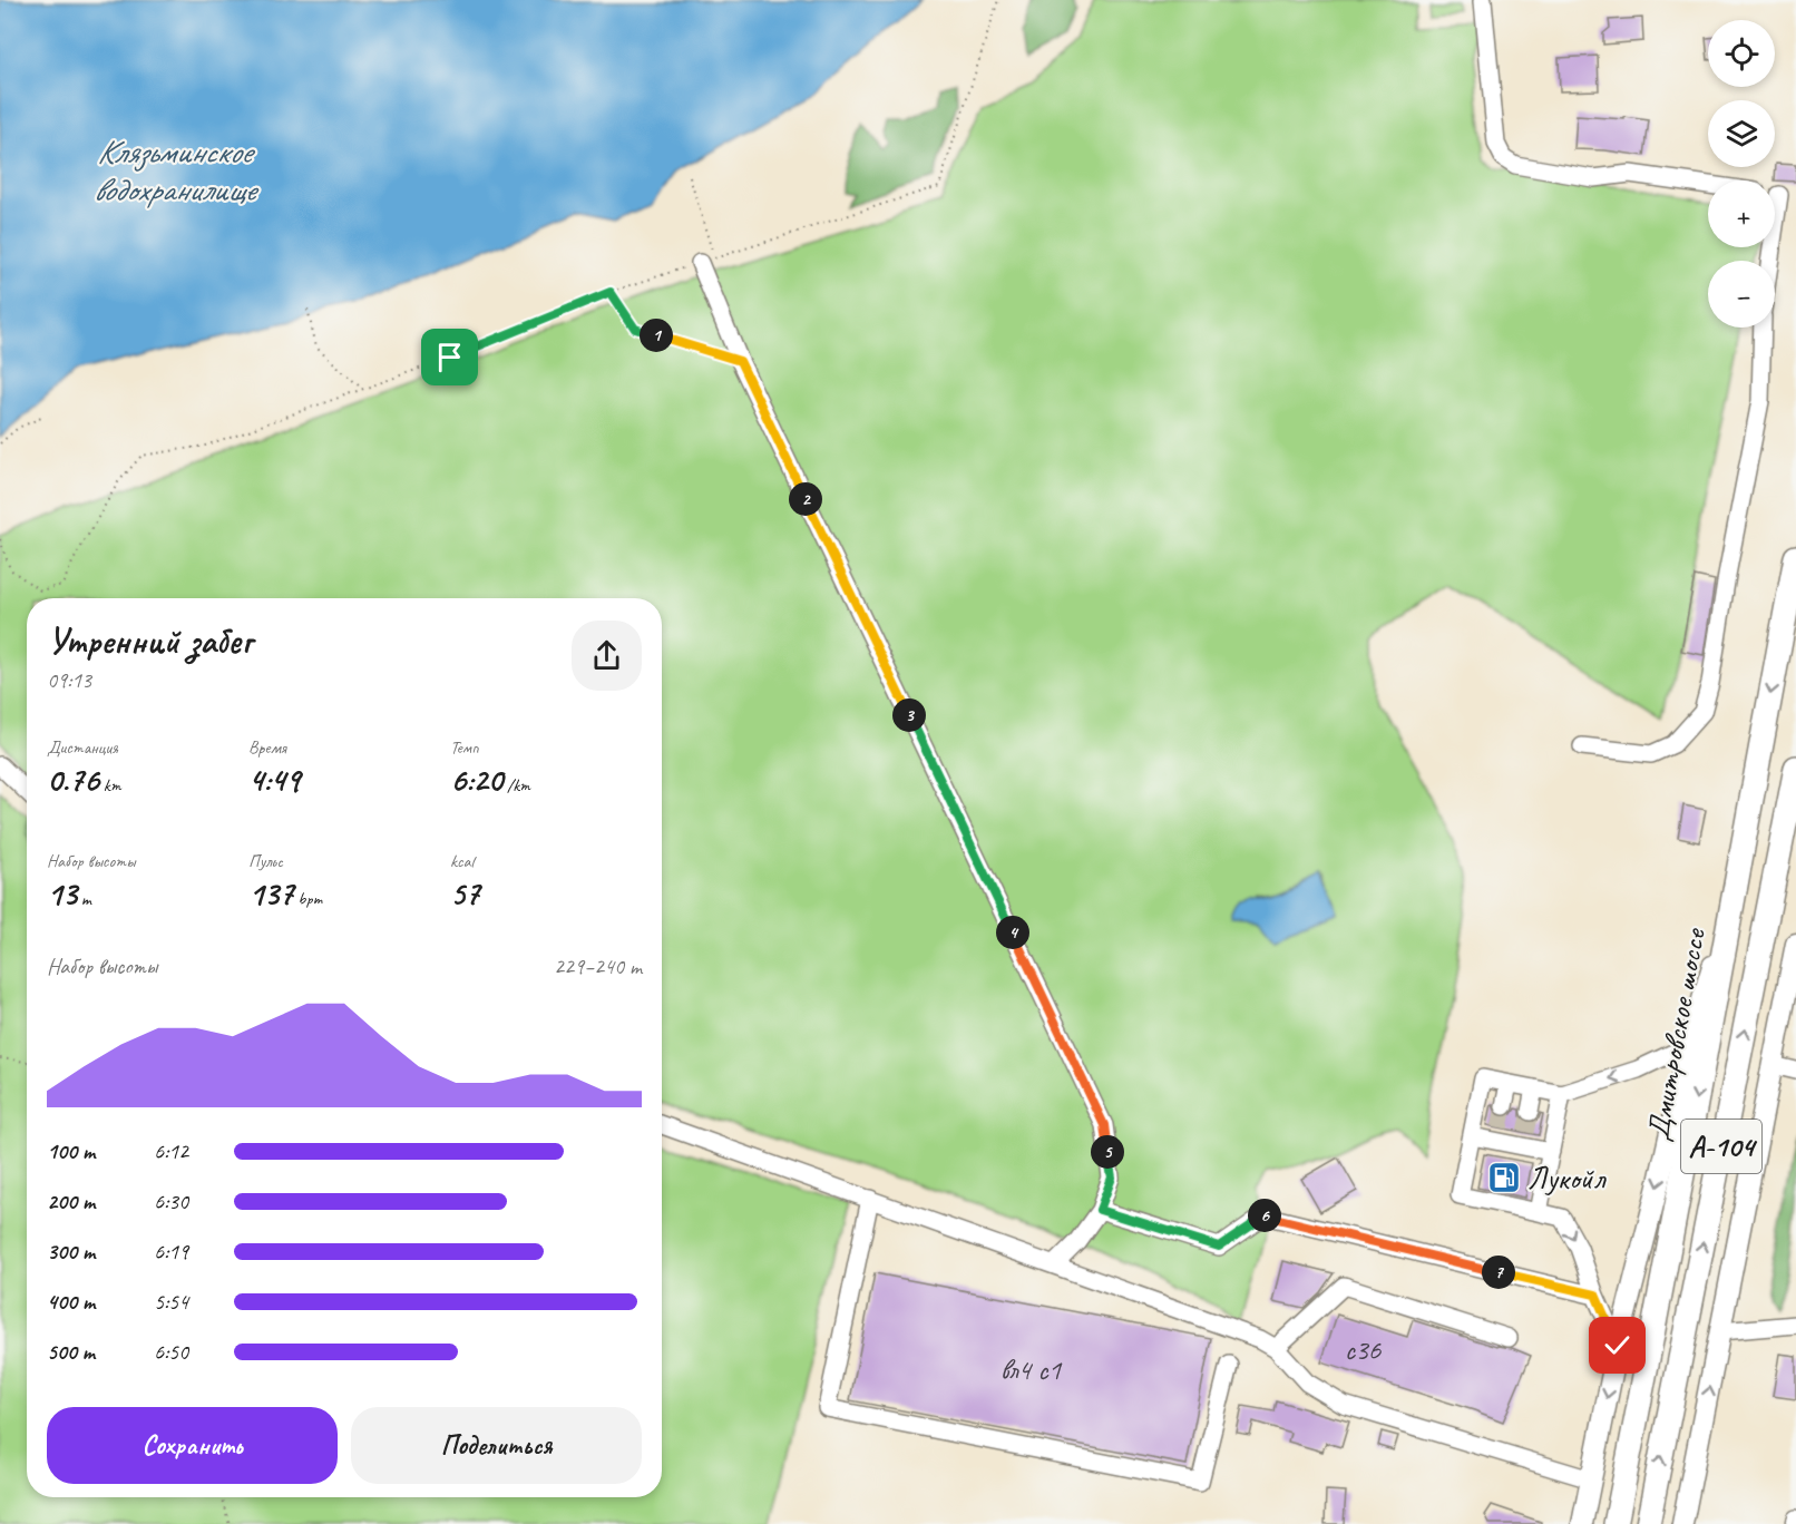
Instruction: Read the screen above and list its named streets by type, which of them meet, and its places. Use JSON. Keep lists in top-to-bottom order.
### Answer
{
  "streets": {
    "highway": ["Дмитровское шоссе", "А-104"]
  },
  "water": ["Клязьминское водохранилище"],
  "places": {
    "fuel station": ["Лукойл"]
  },
  "house_numbers": ["с36", "вл4 с1"],
  "page": {
    "map_buttons": ["+", "−"],
    "pins": [
      "1",
      "2",
      "3",
      "4",
      "5",
      "6",
      "7"
    ],
    "heading": ["Утренний забег", "09:13"],
    "stats": [
      ["Дистанция", "0.76 km"],
      ["Время", "4:49"],
      ["Темп", "6:20 /km"],
      ["Набор высоты", "13 m"],
      ["Пульс", "137 bpm"],
      ["kcal", "57"]
    ],
    "chart": ["Набор высоты", "229–240 m"],
    "list": [
      {
        "name": "100 m",
        "note": "6:12"
      },
      {
        "name": "200 m",
        "note": "6:30"
      },
      {
        "name": "300 m",
        "note": "6:19"
      },
      {
        "name": "400 m",
        "note": "5:54"
      },
      {
        "name": "500 m",
        "note": "6:50"
      }
    ],
    "buttons": ["Сохранить", "Поделиться"]
  }
}
